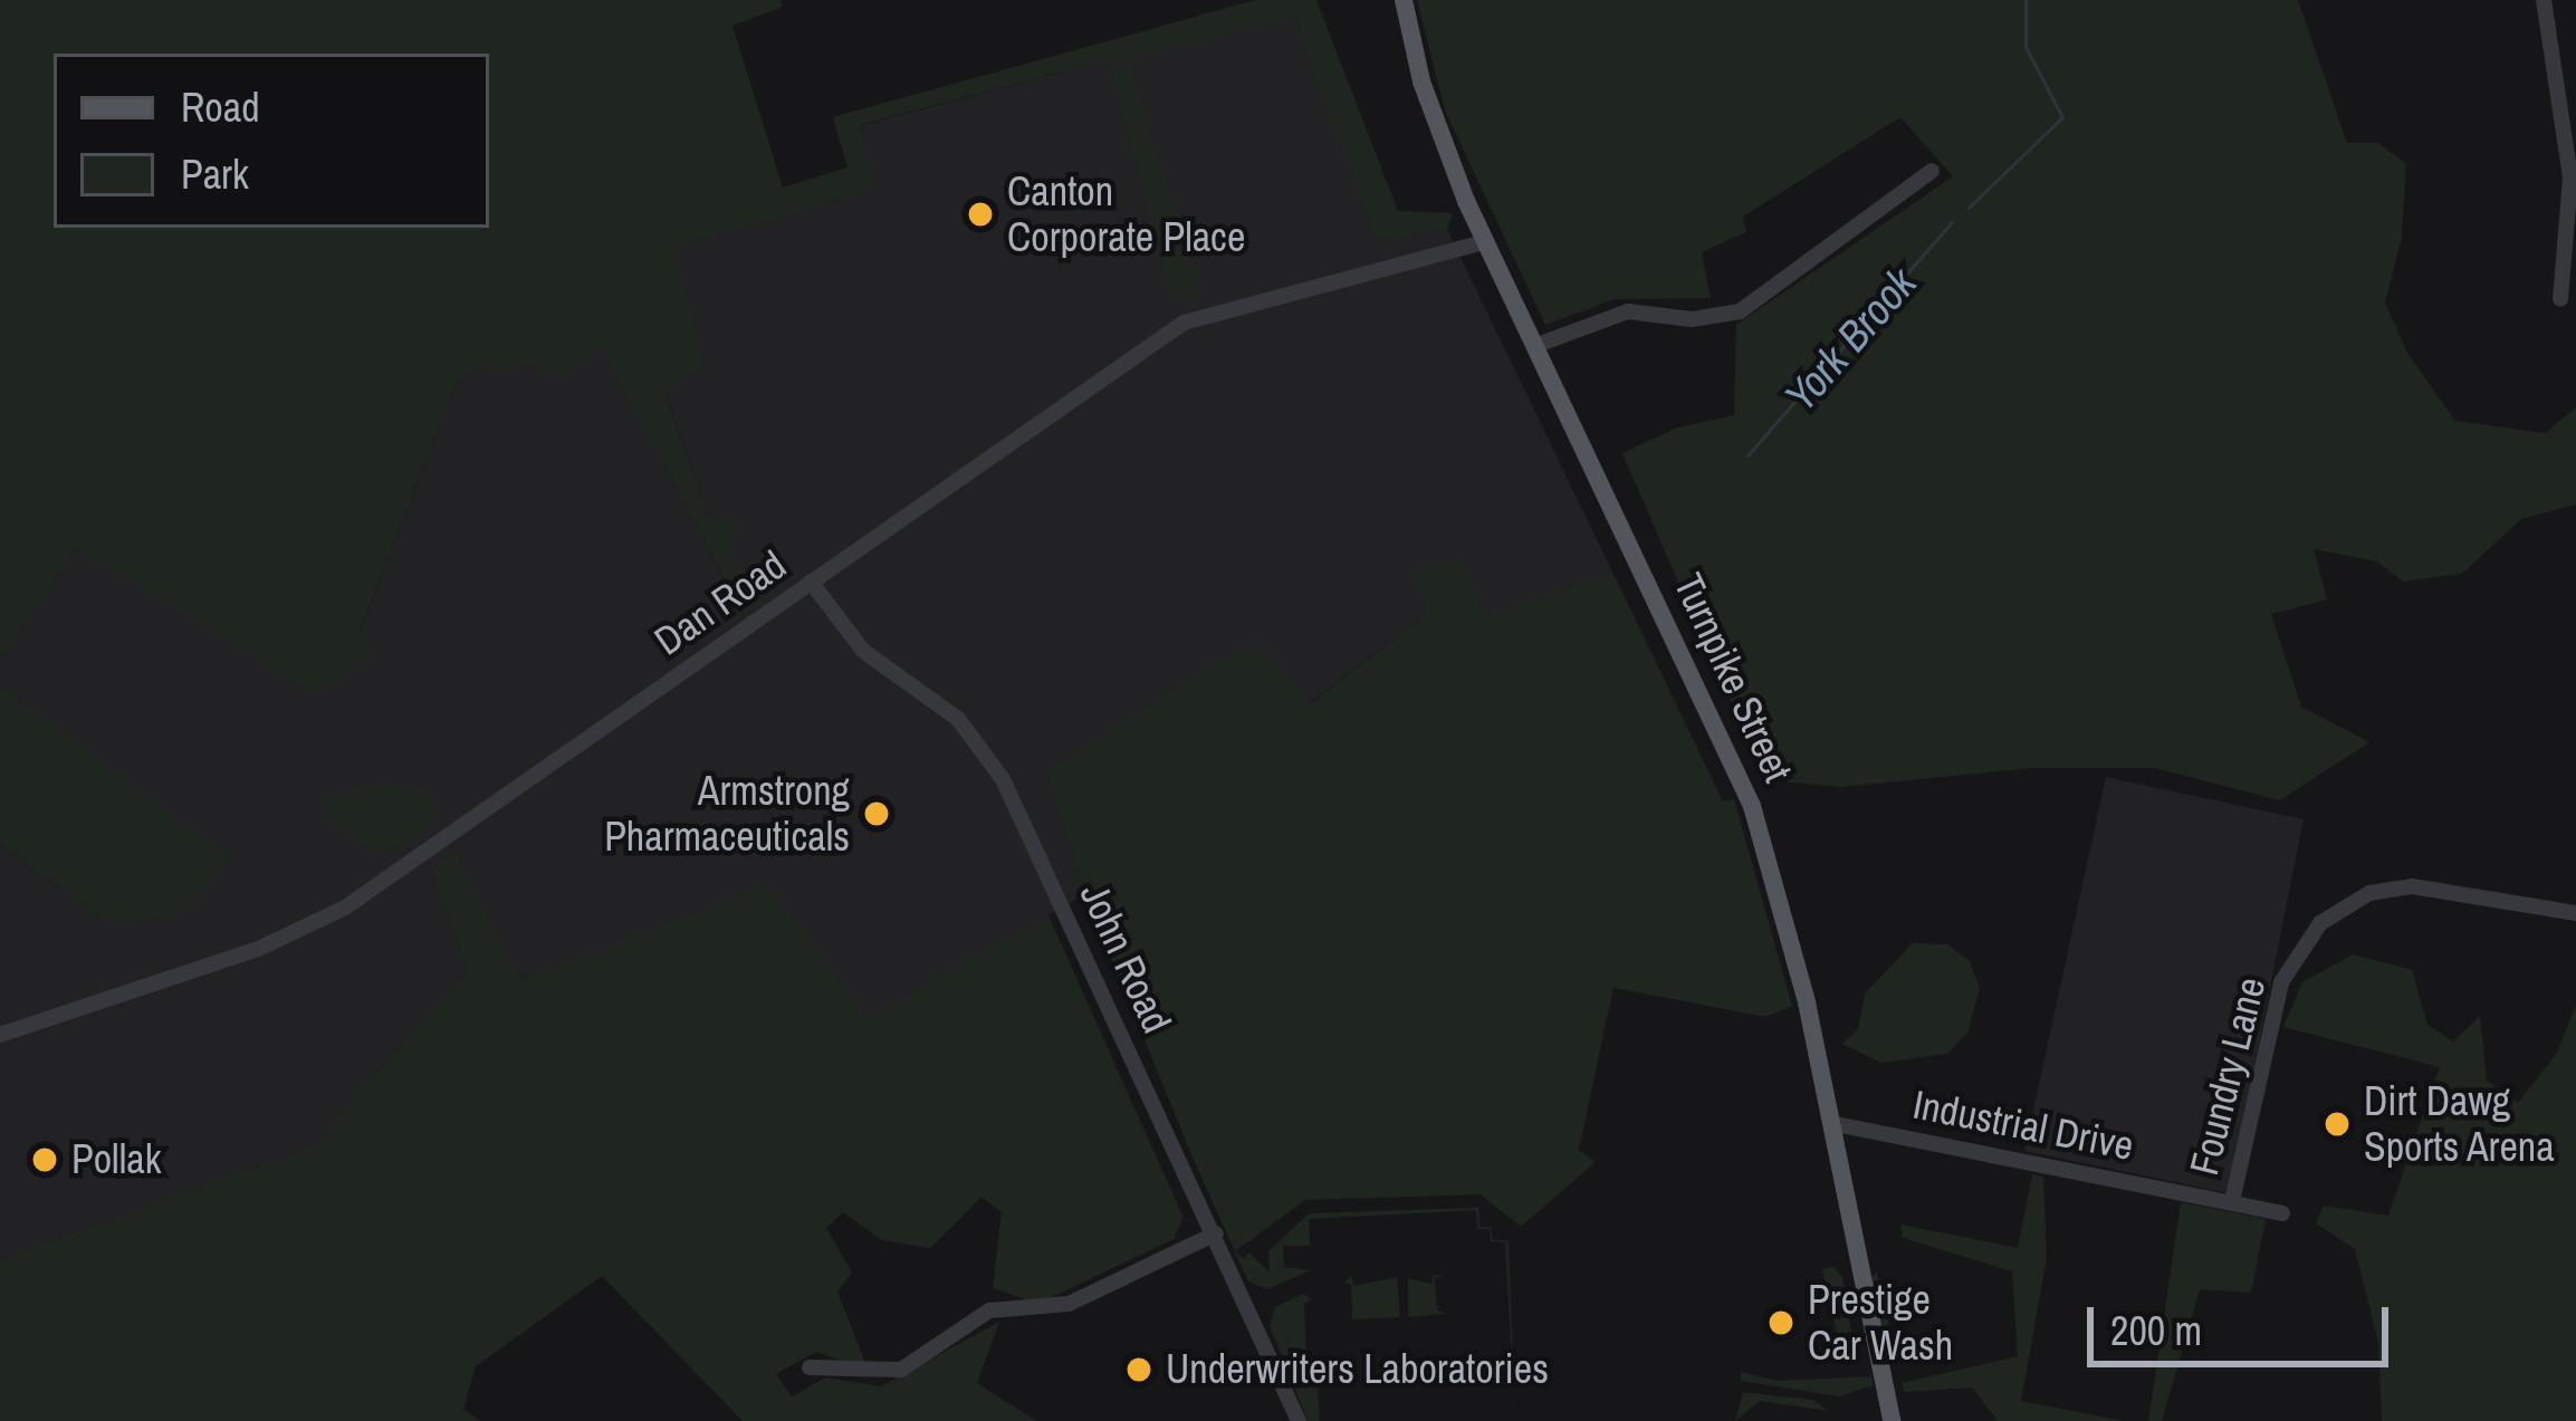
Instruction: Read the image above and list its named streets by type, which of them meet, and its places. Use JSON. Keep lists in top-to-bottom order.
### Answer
{
  "streets": {
    "main road": ["Turnpike Street"],
    "street": [
      "Dan Road",
      "John Road",
      "Foundry Lane",
      "Industrial Drive"
    ]
  },
  "crossings": [
    ["Dan Road", "Turnpike Street"],
    ["Dan Road", "John Road"],
    ["Turnpike Street", "Industrial Drive"],
    ["Foundry Lane", "Industrial Drive"]
  ],
  "water": ["York Brook"],
  "places": [
    "Canton Corporate Place",
    "Armstrong Pharmaceuticals",
    "Dirt Dawg Sports Arena",
    "Pollak",
    "Prestige Car Wash",
    "Underwriters Laboratories"
  ],
  "legend": ["Road", "Park"],
  "scale_bar": "200 m"
}
